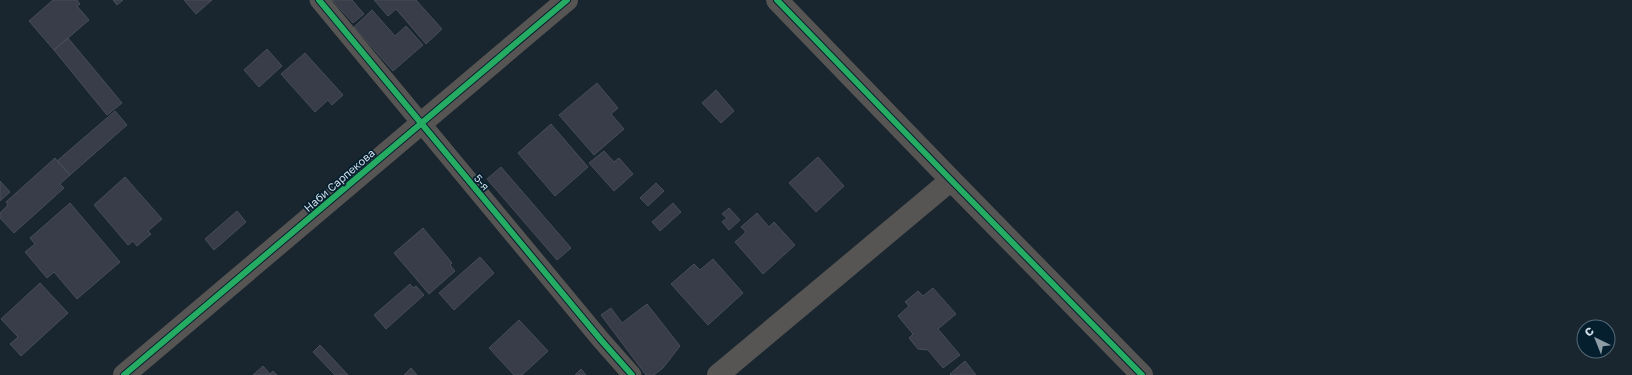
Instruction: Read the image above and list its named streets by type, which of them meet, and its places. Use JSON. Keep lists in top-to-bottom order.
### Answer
{
  "streets": {
    "street": ["Наби Сарпекова", "5-я"]
  },
  "crossings": [
    ["Наби Сарпекова", "5-я"]
  ],
  "north": "top left"
}
